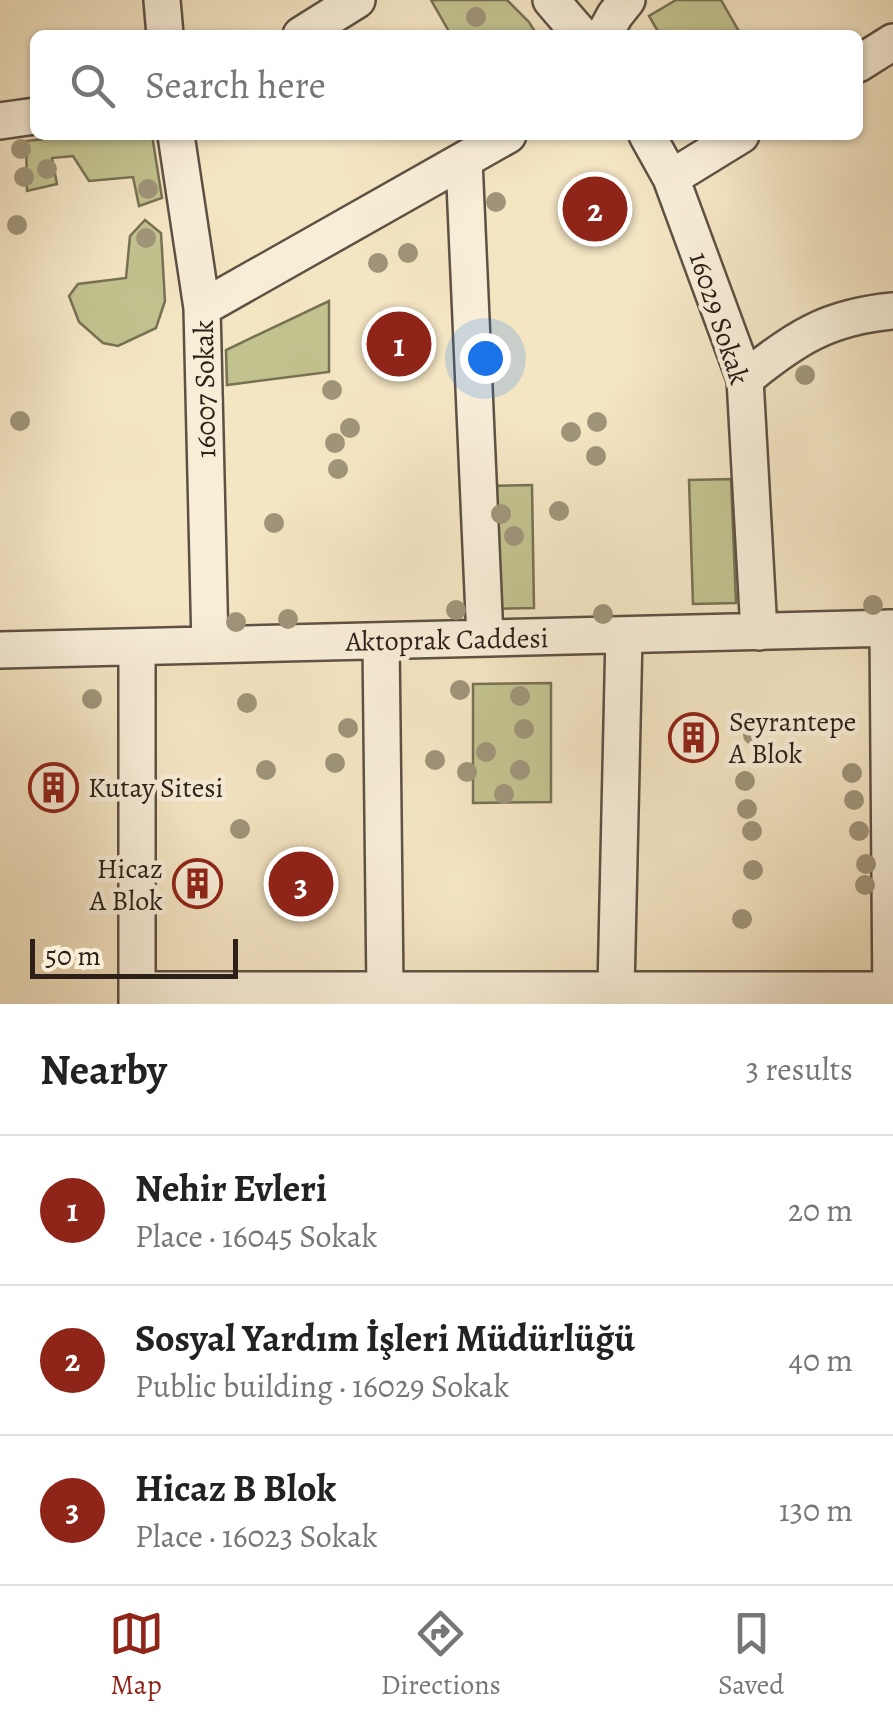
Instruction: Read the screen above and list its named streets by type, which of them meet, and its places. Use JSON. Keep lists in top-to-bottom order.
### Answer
{
  "streets": {
    "street": ["16029 Sokak", "16007 Sokak", "Aktoprak Caddesi"]
  },
  "crossings": [
    ["16029 Sokak", "Aktoprak Caddesi"],
    ["16007 Sokak", "Aktoprak Caddesi"]
  ],
  "places": {
    "building": ["Seyrantepe A Blok", "Kutay Sitesi", "Hicaz A Blok"]
  },
  "scale_bar": "50 m",
  "page": {
    "search": "Search here",
    "pins": ["2", "1", "3"],
    "scale": "50 m",
    "heading": ["Nearby", "3 results"],
    "list": [
      {
        "mark": "1",
        "name": "Nehir Evleri",
        "note": "Place · 16045 Sokak",
        "value": "20 m"
      },
      {
        "mark": "2",
        "name": "Sosyal Yardım İşleri Müdürlüğü",
        "note": "Public building · 16029 Sokak",
        "value": "40 m"
      },
      {
        "mark": "3",
        "name": "Hicaz B Blok",
        "note": "Place · 16023 Sokak",
        "value": "130 m"
      }
    ],
    "nav": ["Map", "Directions", "Saved"]
  }
}
